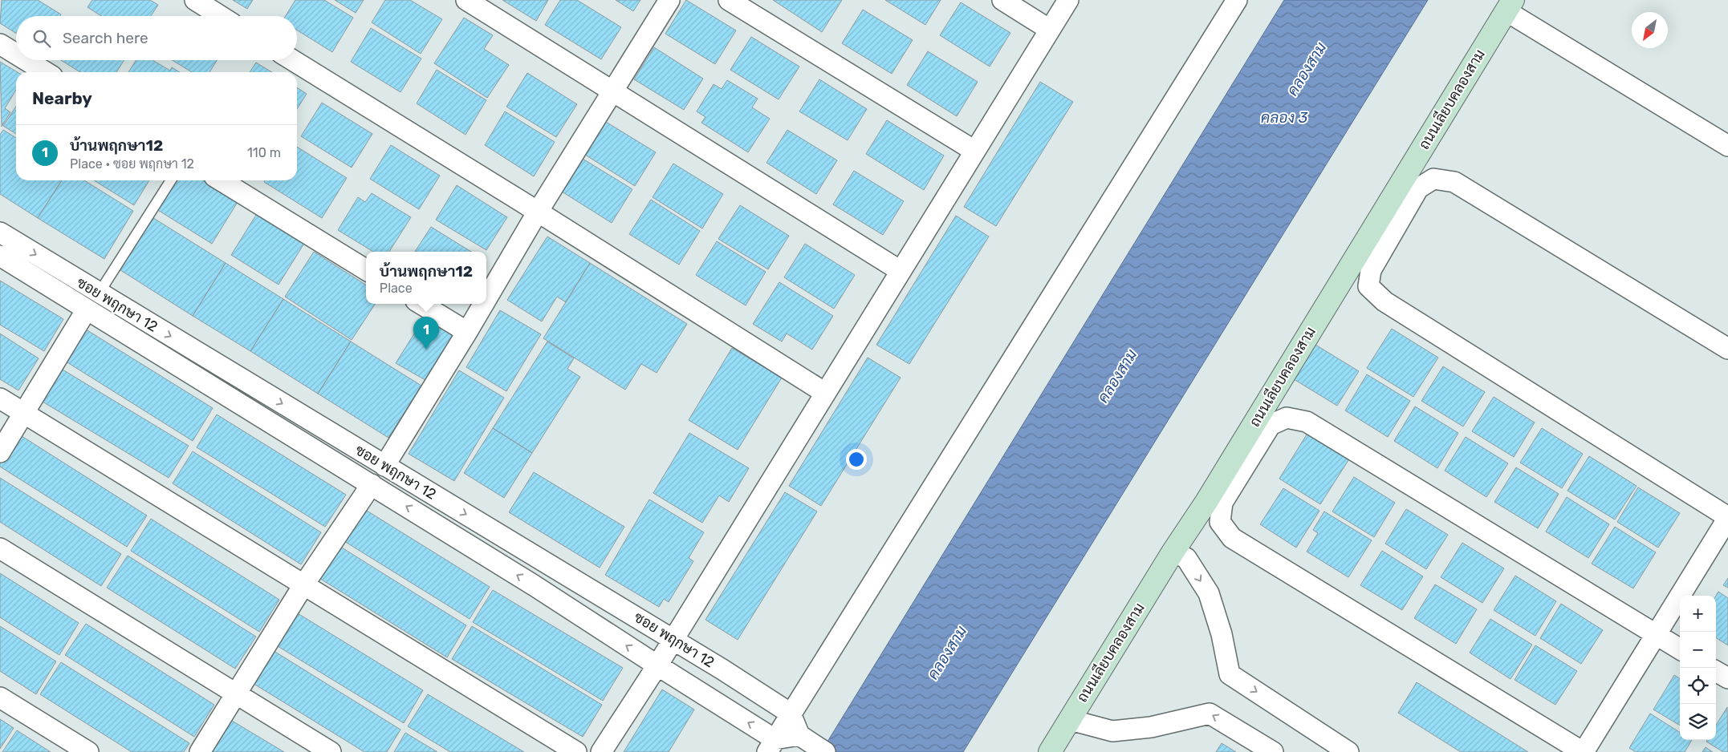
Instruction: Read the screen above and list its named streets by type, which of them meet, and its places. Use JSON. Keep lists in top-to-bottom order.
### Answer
{
  "streets": {
    "main road": ["ถนนเลียบคลองสาม"],
    "street": ["ซอย พฤกษา 12"]
  },
  "water": ["คลองสาม", "คลอง 3"],
  "north": "bottom left",
  "page": {
    "search": "Search here",
    "heading": "Nearby",
    "list": [
      {
        "mark": "1",
        "name": "บ้านพฤกษา12",
        "note": "Place · ซอย พฤกษา 12",
        "value": "110 m"
      }
    ],
    "popup": ["บ้านพฤกษา12", "Place"],
    "pins": "1",
    "map_buttons": ["+", "−"]
  }
}
